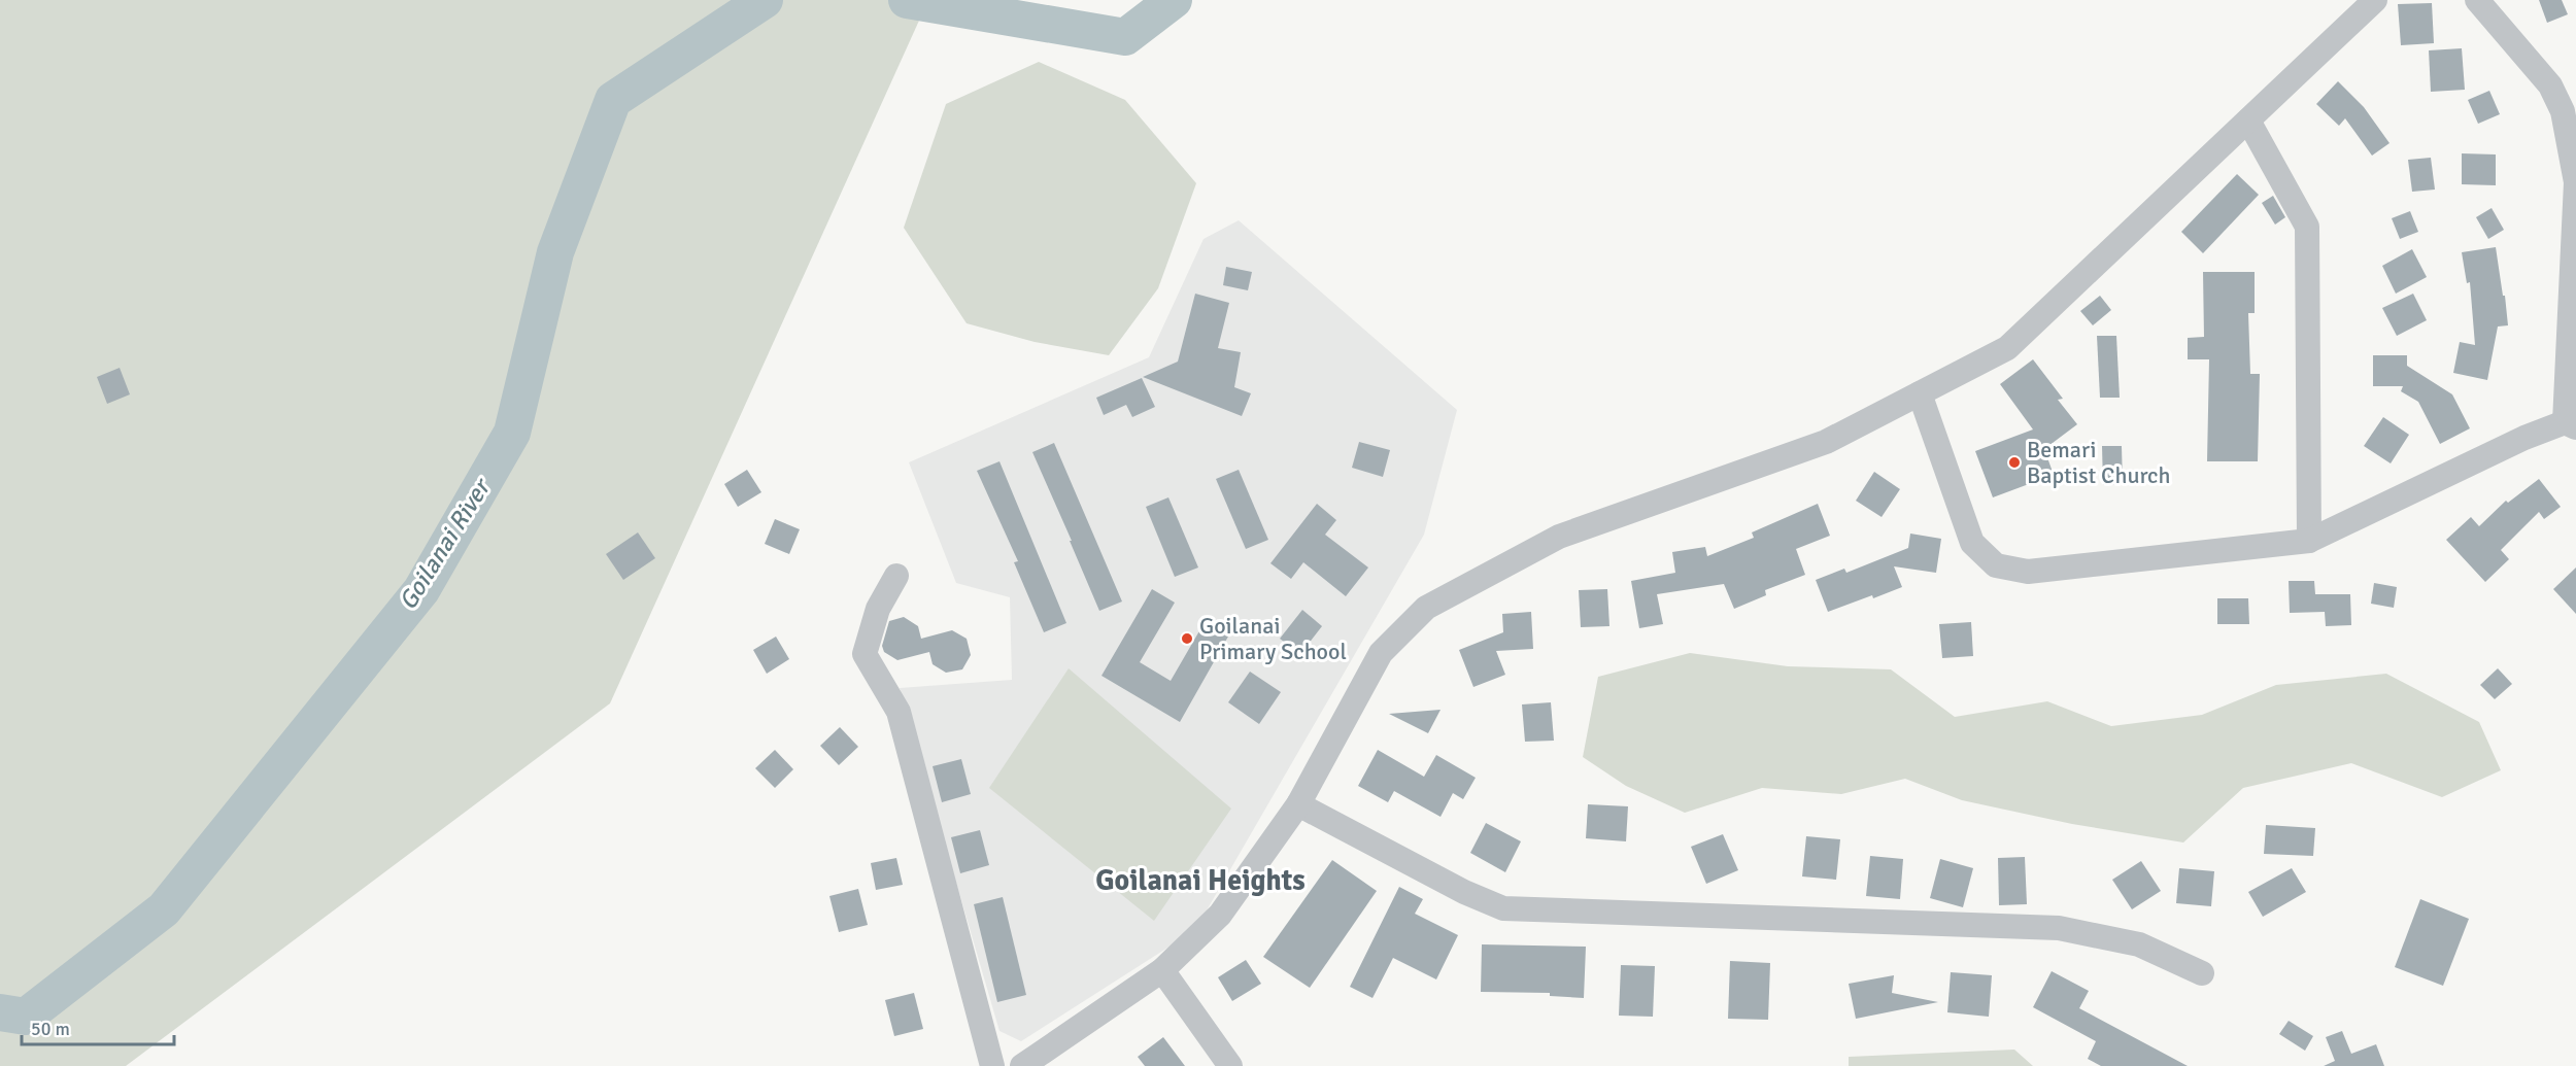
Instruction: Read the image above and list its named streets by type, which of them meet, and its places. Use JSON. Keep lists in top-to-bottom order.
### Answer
{
  "districts": ["Goilanai Heights"],
  "water": ["Goilanai River"],
  "places": ["Bemari Baptist Church", "Goilanai Primary School"],
  "scale_bar": "50 m"
}
